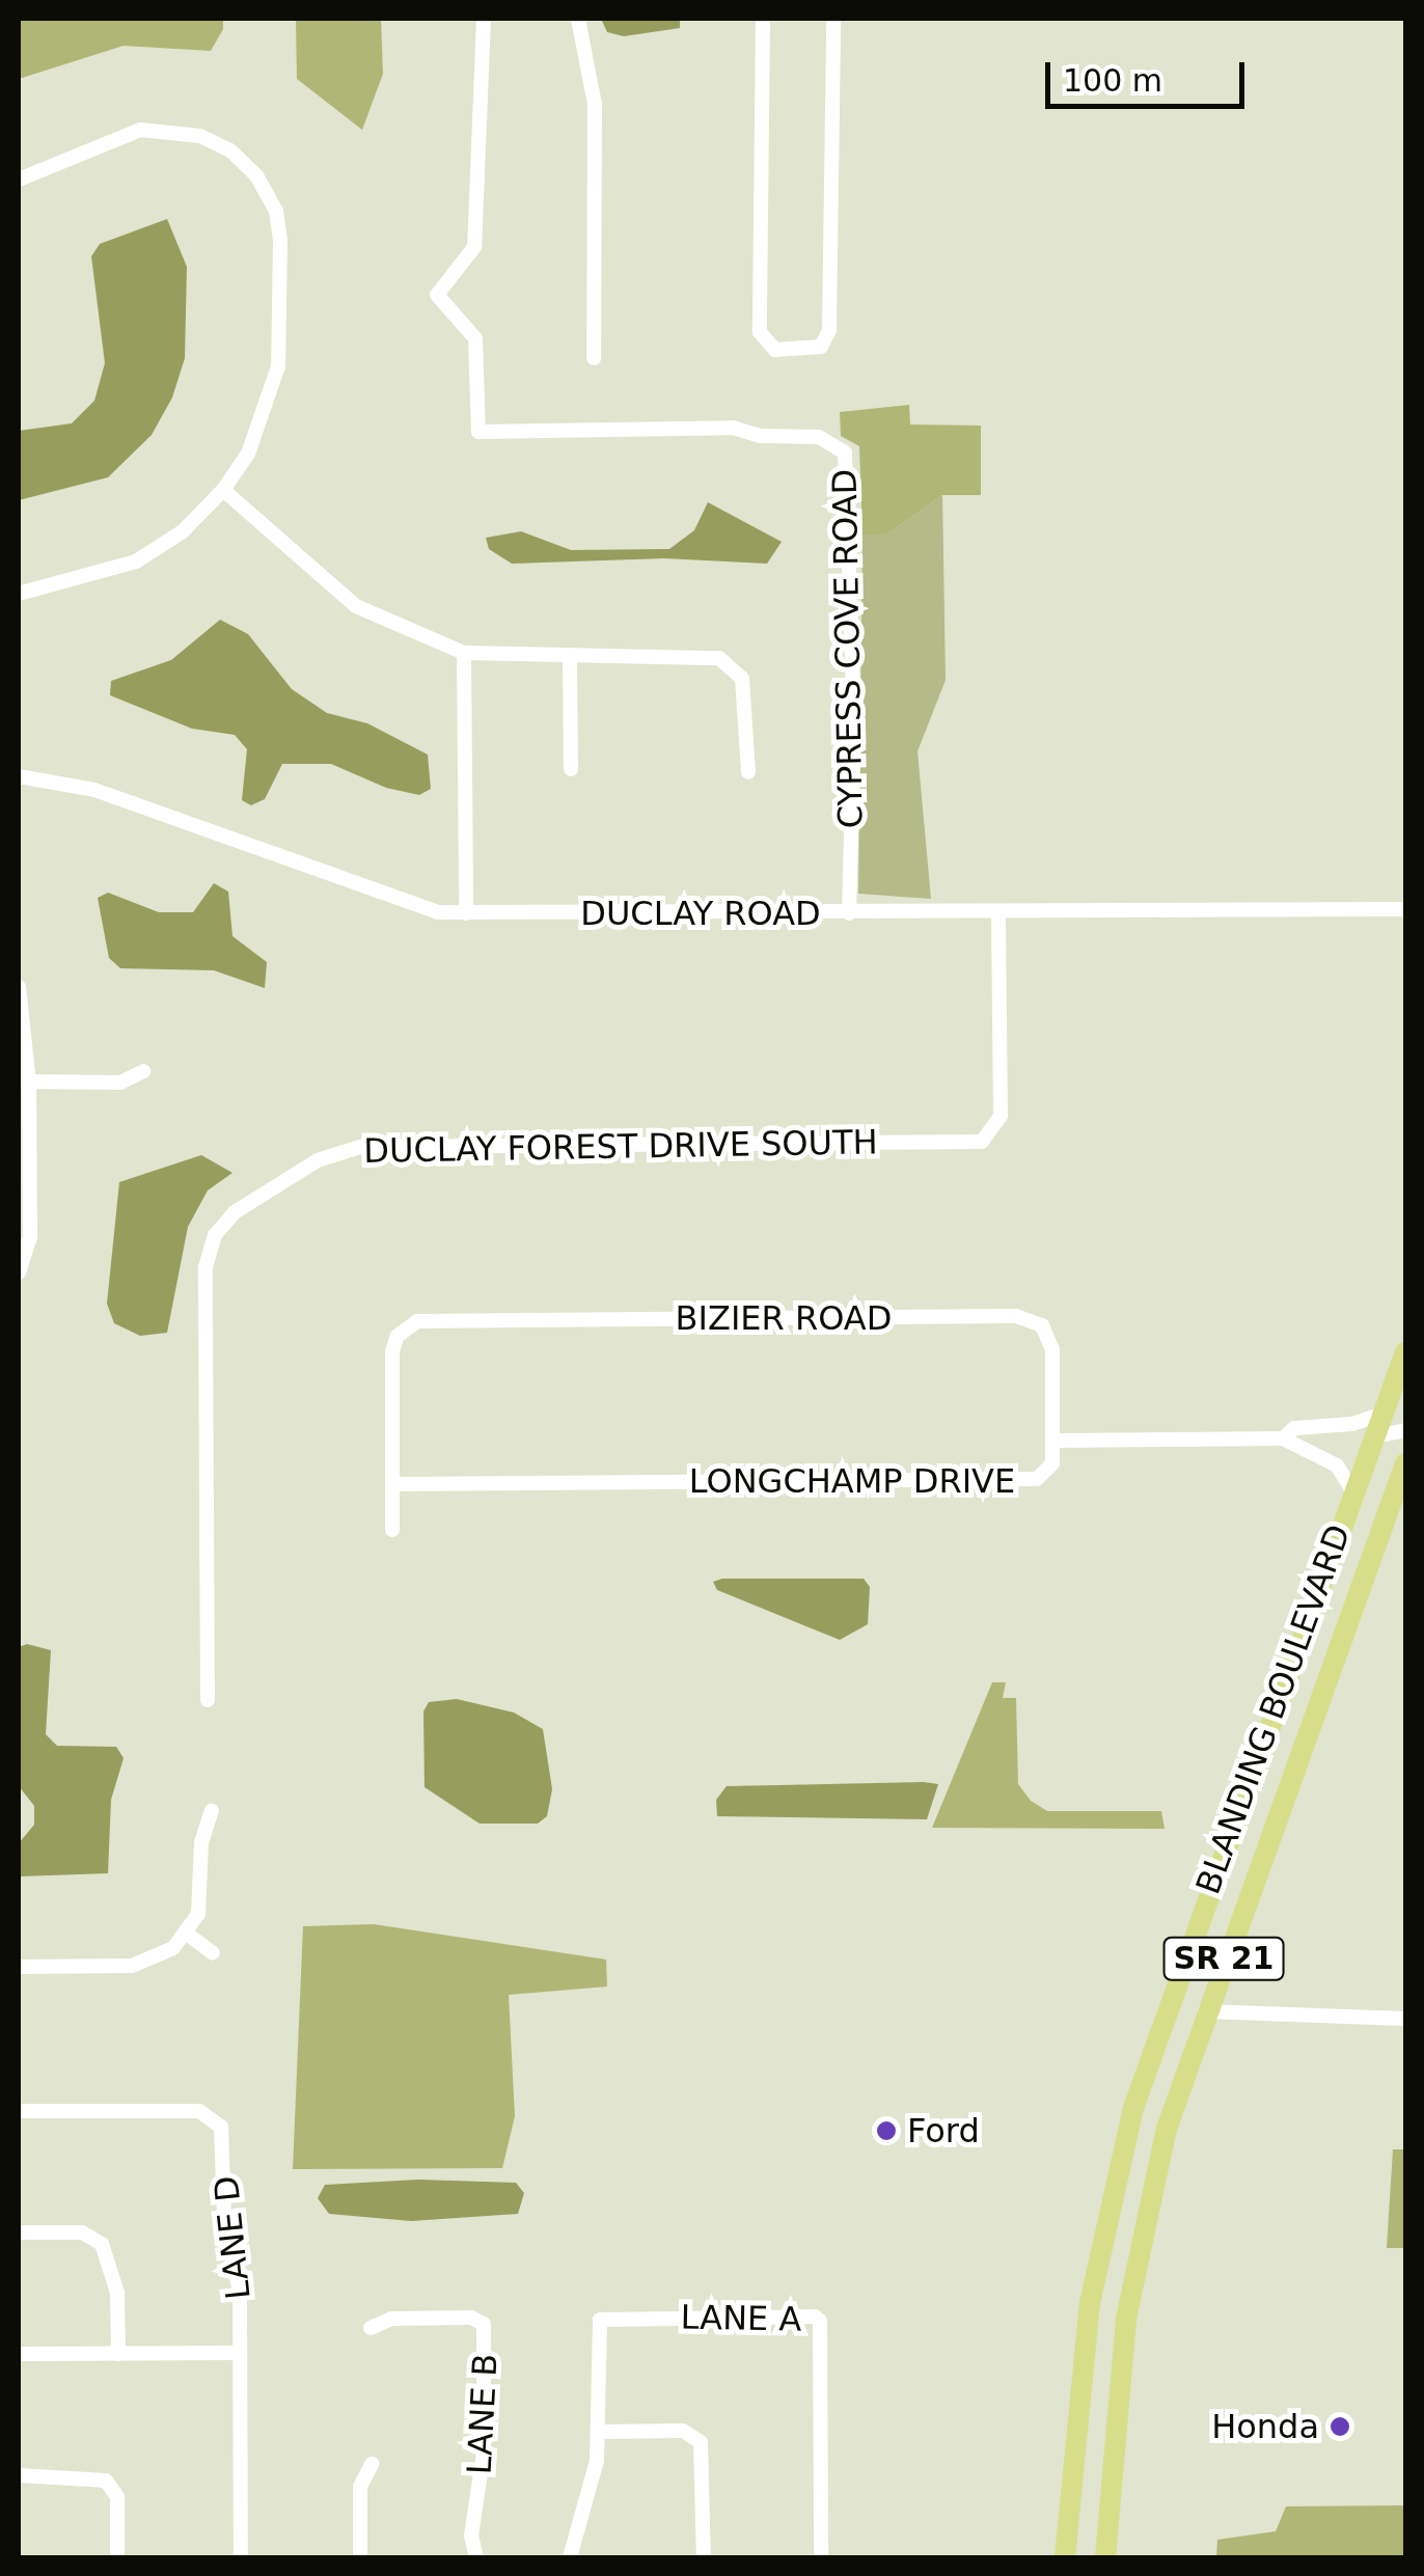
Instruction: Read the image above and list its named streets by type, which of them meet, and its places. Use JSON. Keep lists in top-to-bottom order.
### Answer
{
  "streets": {
    "main road": ["BLANDING BOULEVARD", "SR 21"],
    "street": [
      "CYPRESS COVE ROAD",
      "DUCLAY ROAD",
      "DUCLAY FOREST DRIVE SOUTH",
      "BIZIER ROAD",
      "LONGCHAMP DRIVE",
      "LANE D",
      "LANE A",
      "LANE B"
    ]
  },
  "crossings": [
    ["CYPRESS COVE ROAD", "DUCLAY ROAD"],
    ["DUCLAY ROAD", "DUCLAY FOREST DRIVE SOUTH"],
    ["BIZIER ROAD", "LONGCHAMP DRIVE"],
    ["LONGCHAMP DRIVE", "BLANDING BOULEVARD"]
  ],
  "places": ["Ford", "Honda"],
  "scale_bar": "100 m"
}
